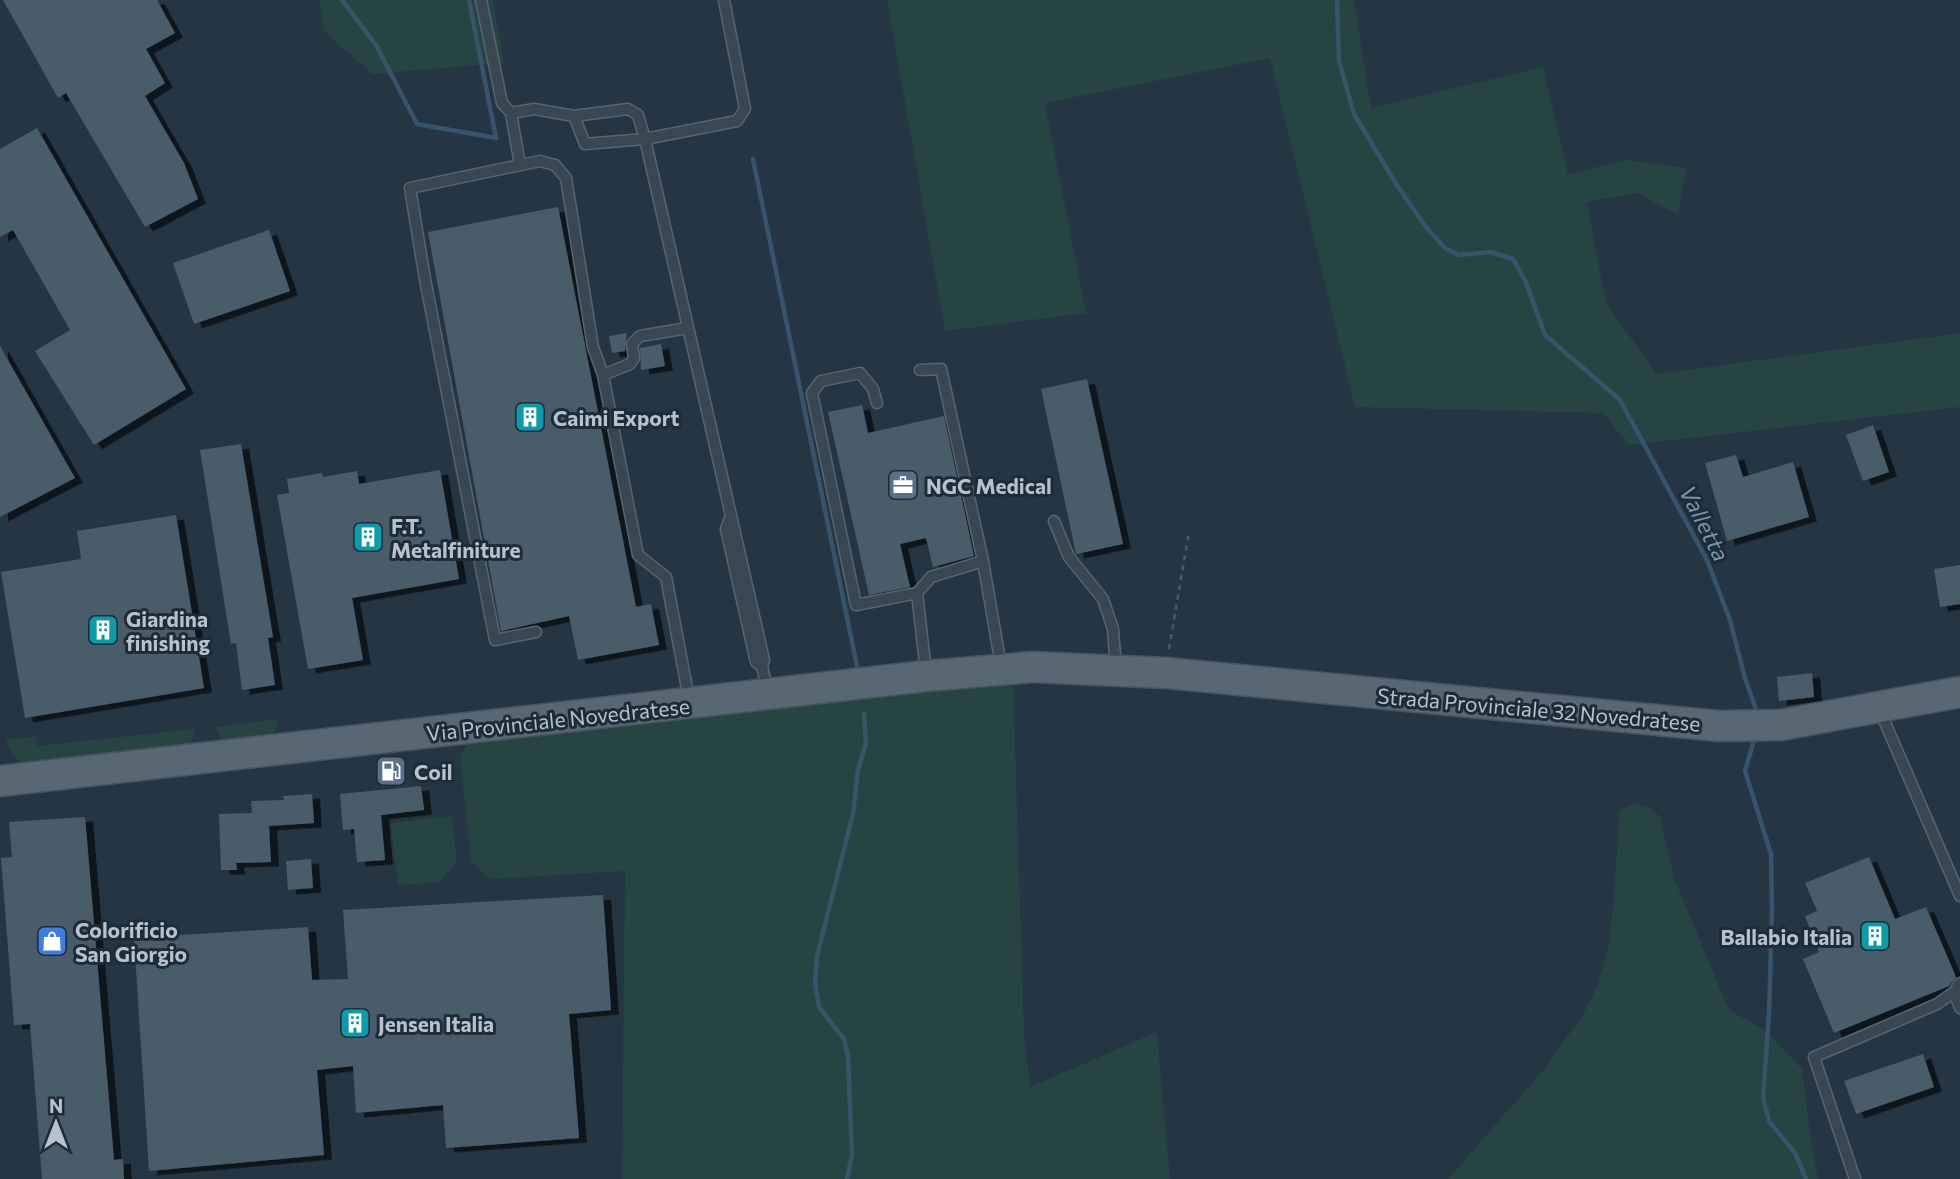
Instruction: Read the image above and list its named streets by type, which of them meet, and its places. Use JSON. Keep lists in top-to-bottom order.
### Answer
{
  "streets": {
    "main road": ["Strada Provinciale 32 Novedratese", "Via Provinciale Novedratese"]
  },
  "crossings": [
    ["Strada Provinciale 32 Novedratese", "Via Provinciale Novedratese"]
  ],
  "water": ["Valletta"],
  "places": {
    "building": [
      "Caimi Export",
      "F.T. Metalfiniture",
      "Giardina finishing",
      "Ballabio Italia",
      "Jensen Italia"
    ],
    "office": ["NGC Medical"],
    "fuel station": ["Coil"],
    "shop": ["Colorificio San Giorgio"]
  },
  "north": "top"
}
